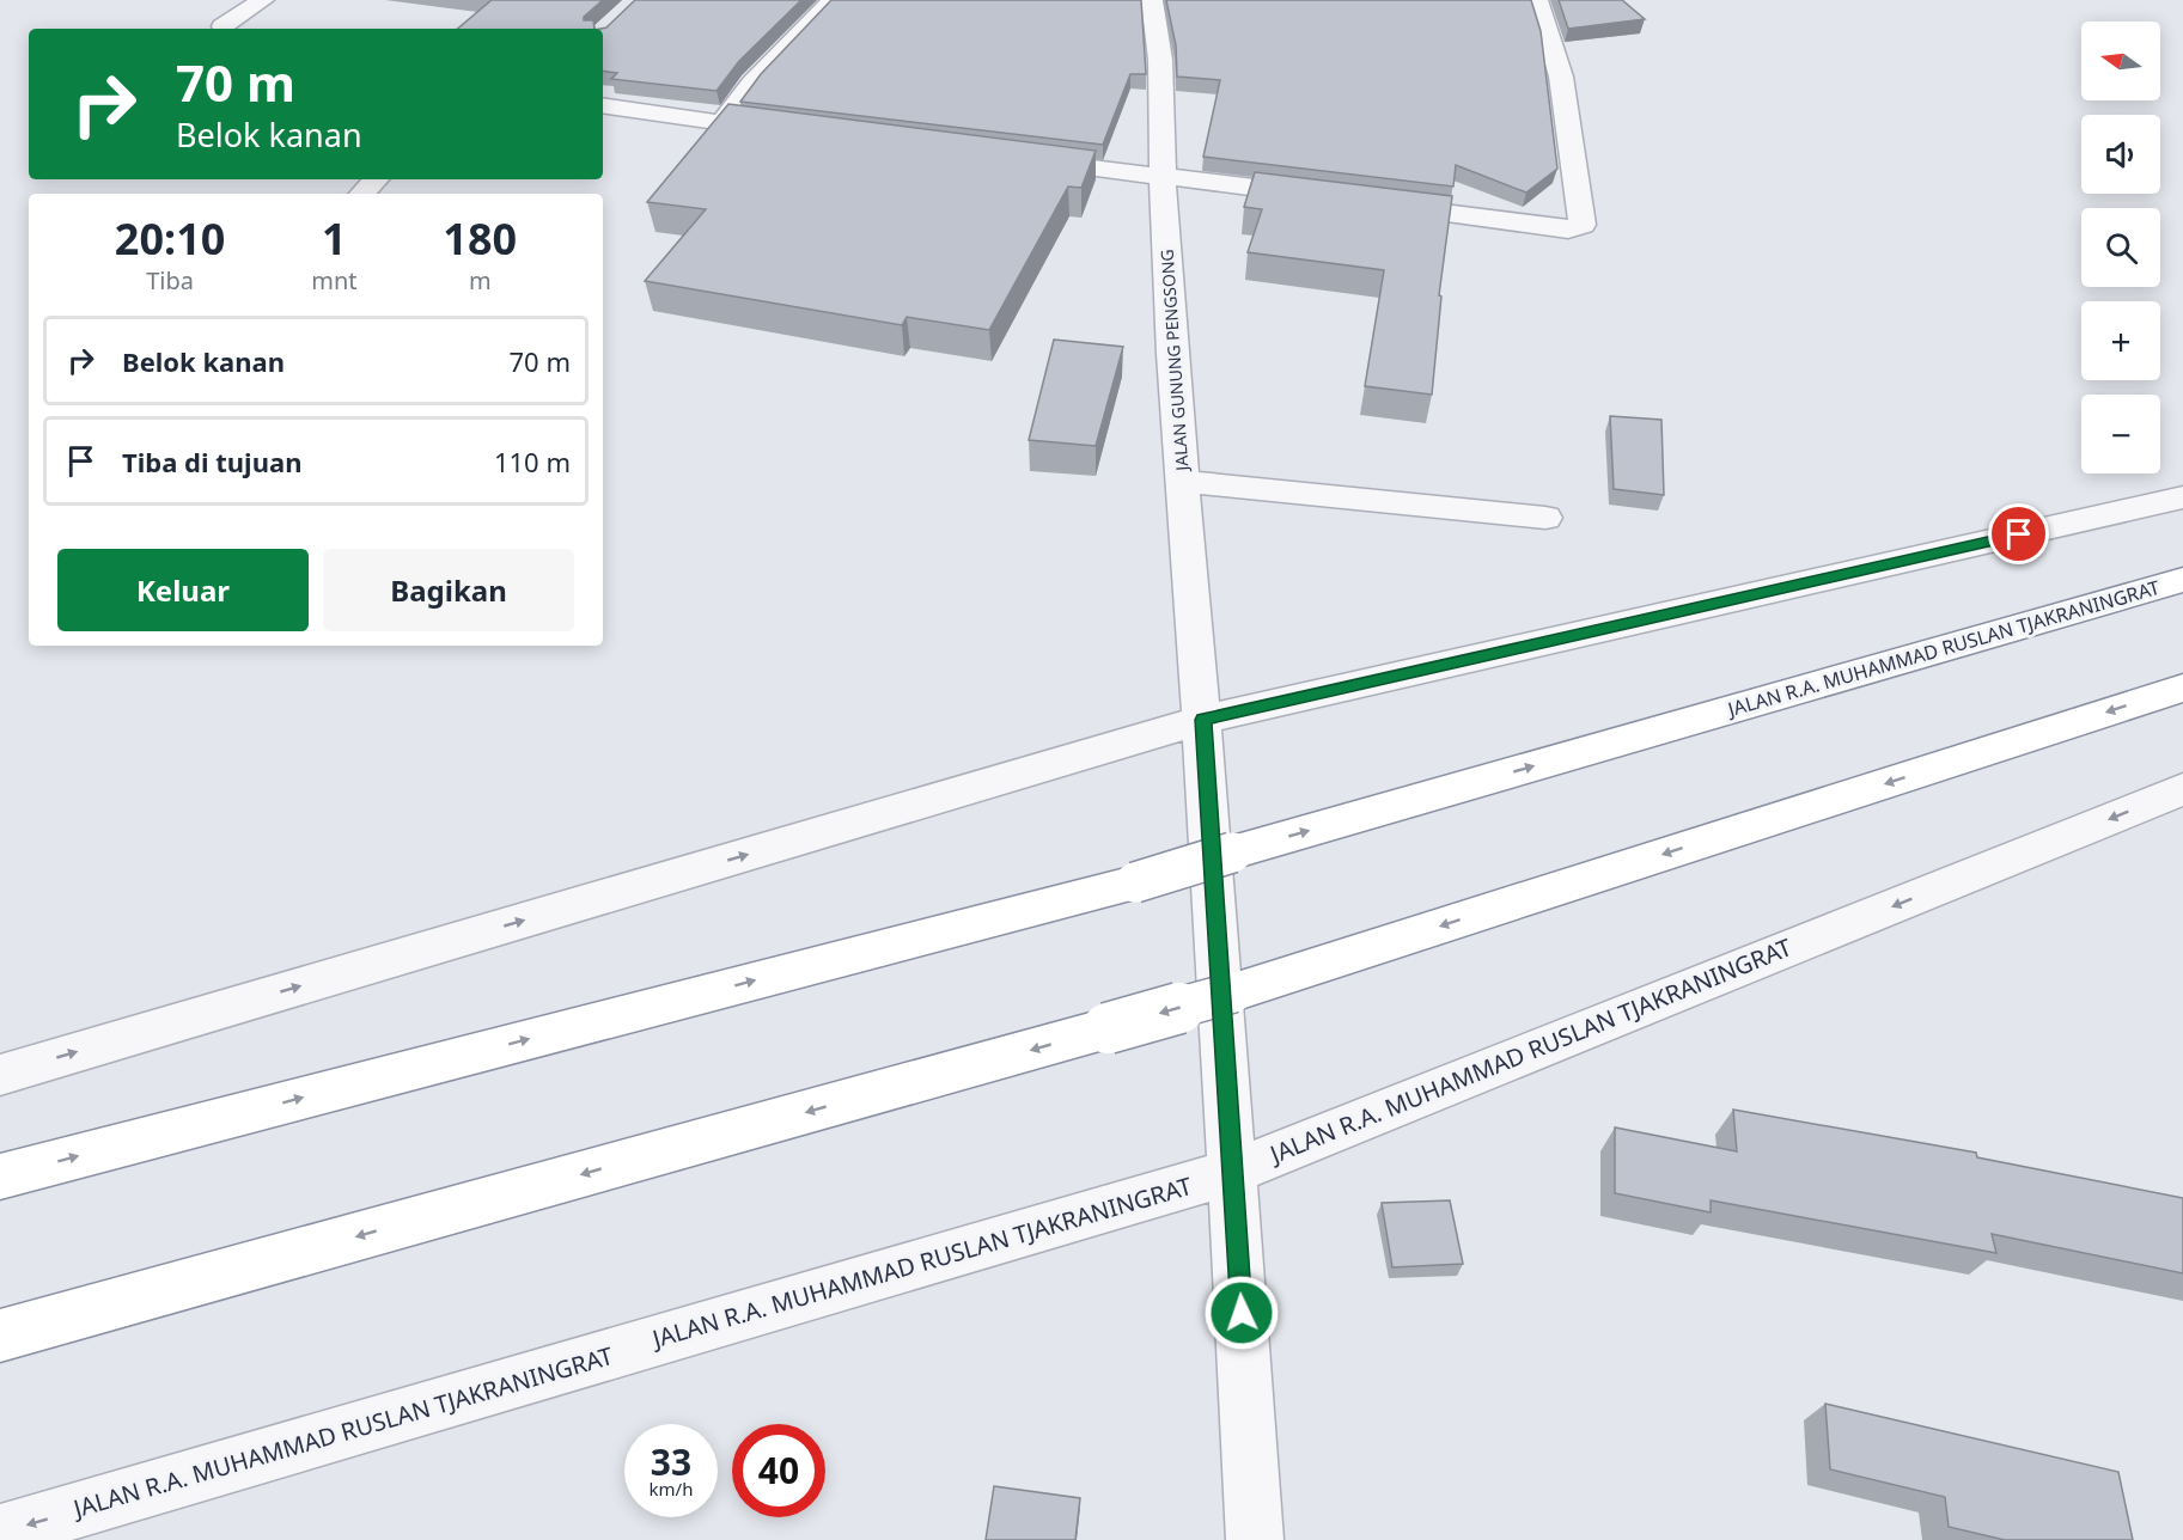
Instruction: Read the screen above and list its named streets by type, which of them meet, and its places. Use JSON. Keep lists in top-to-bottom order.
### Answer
{
  "streets": {
    "highway": ["JALAN R.A. MUHAMMAD RUSLAN TJAKRANINGRAT"],
    "street": ["JALAN GUNUNG PENGSONG"]
  },
  "crossings": [
    ["JALAN GUNUNG PENGSONG", "JALAN R.A. MUHAMMAD RUSLAN TJAKRANINGRAT"]
  ],
  "north": "left",
  "page": {
    "map_buttons": ["+", "−"],
    "turn": ["70 m", "Belok kanan"],
    "eta": [
      "20:10",
      "Tiba",
      "1",
      "mnt",
      "180",
      "m"
    ],
    "list": [
      {
        "name": "Belok kanan",
        "value": "70 m"
      },
      {
        "name": "Tiba di tujuan",
        "value": "110 m"
      }
    ],
    "buttons": ["Keluar", "Bagikan"],
    "speed": "33 km/h",
    "limit": "40"
  }
}
